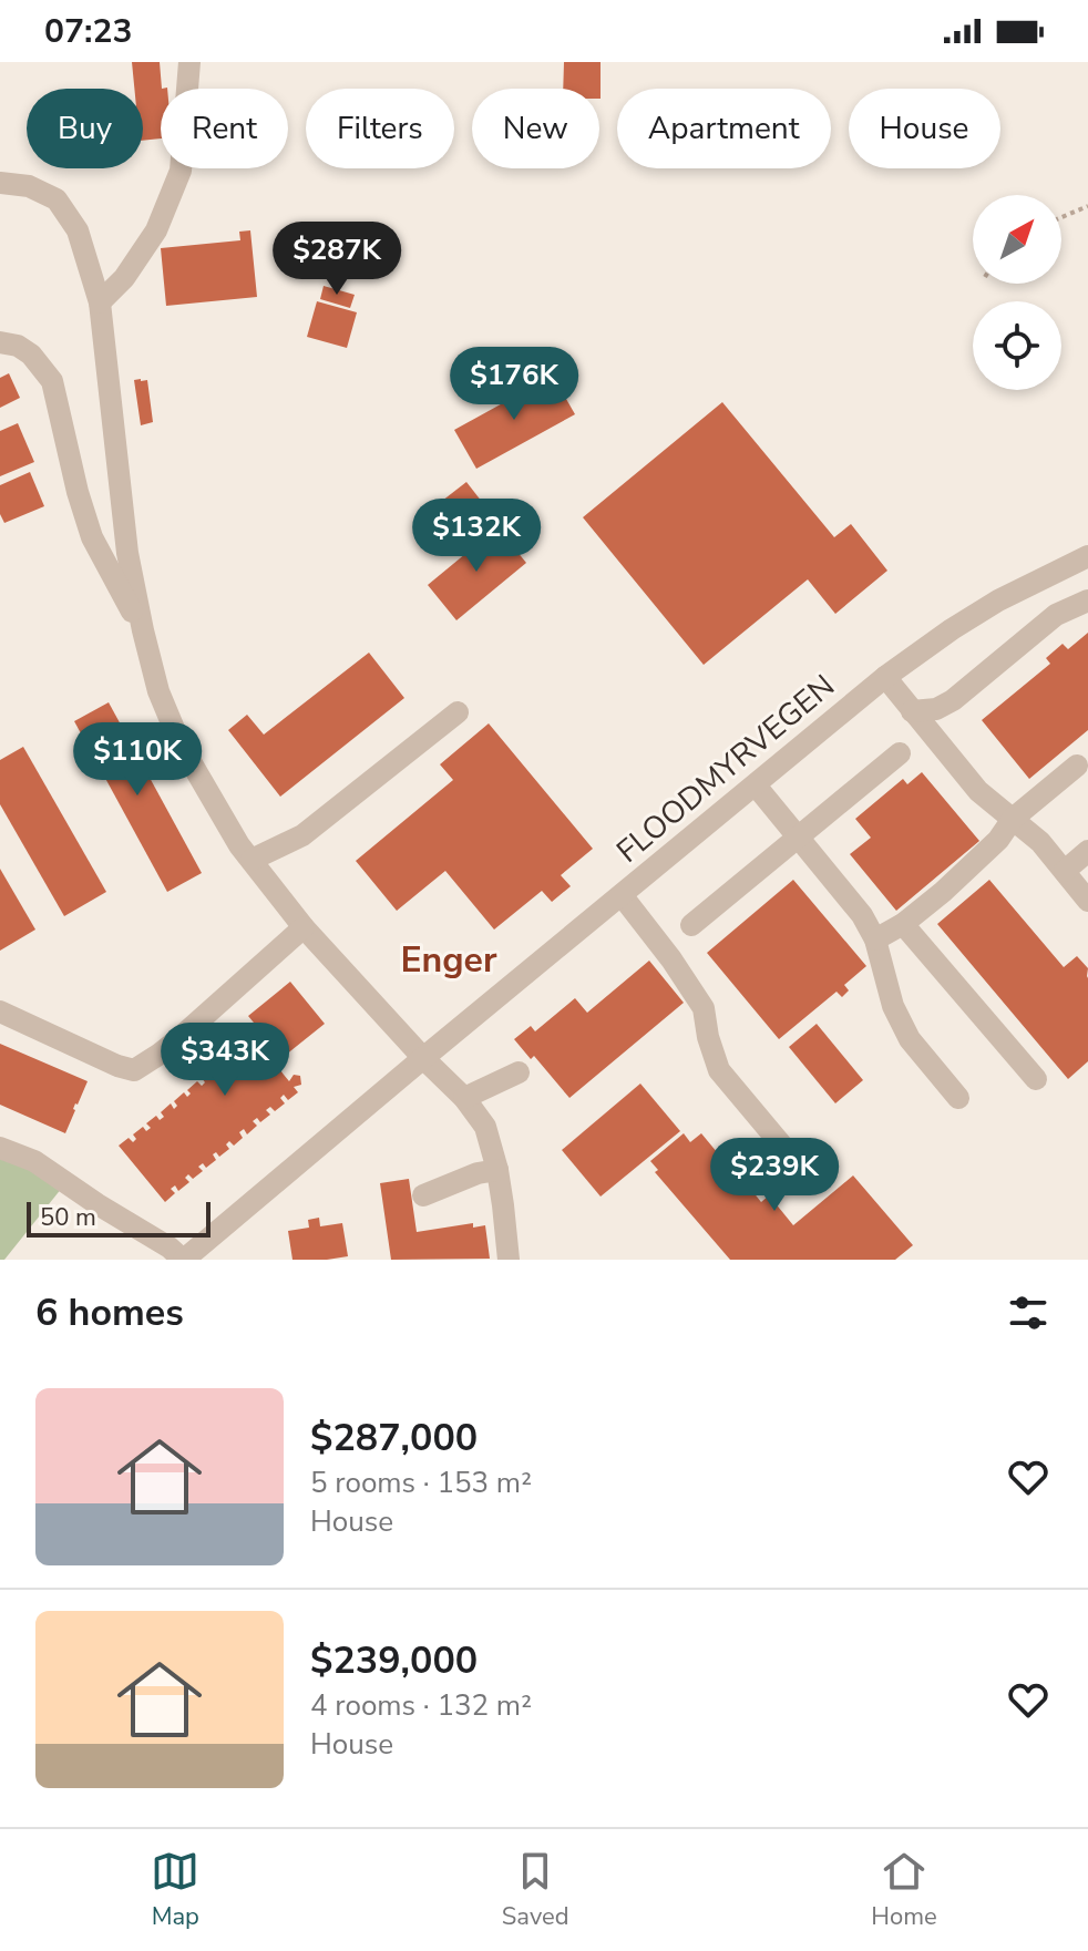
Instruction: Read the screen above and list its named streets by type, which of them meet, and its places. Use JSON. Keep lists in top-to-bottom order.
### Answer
{
  "streets": {
    "street": ["FLOODMYRVEGEN"]
  },
  "districts": ["Enger"],
  "scale_bar": "50 m",
  "north": "top right",
  "page": {
    "status": "07:23",
    "chip": [
      "Buy",
      "Rent",
      "Filters",
      "New",
      "Apartment",
      "House"
    ],
    "price": [
      "$287K",
      "$176K",
      "$132K",
      "$110K",
      "$343K",
      "$239K"
    ],
    "scale": "50 m",
    "heading": "6 homes",
    "list": [
      {
        "name": "$287,000",
        "note": "5 rooms · 153 m² · House"
      },
      {
        "name": "$239,000",
        "note": "4 rooms · 132 m² · House"
      }
    ],
    "tabs": ["Map", "Saved", "Home"]
  }
}
